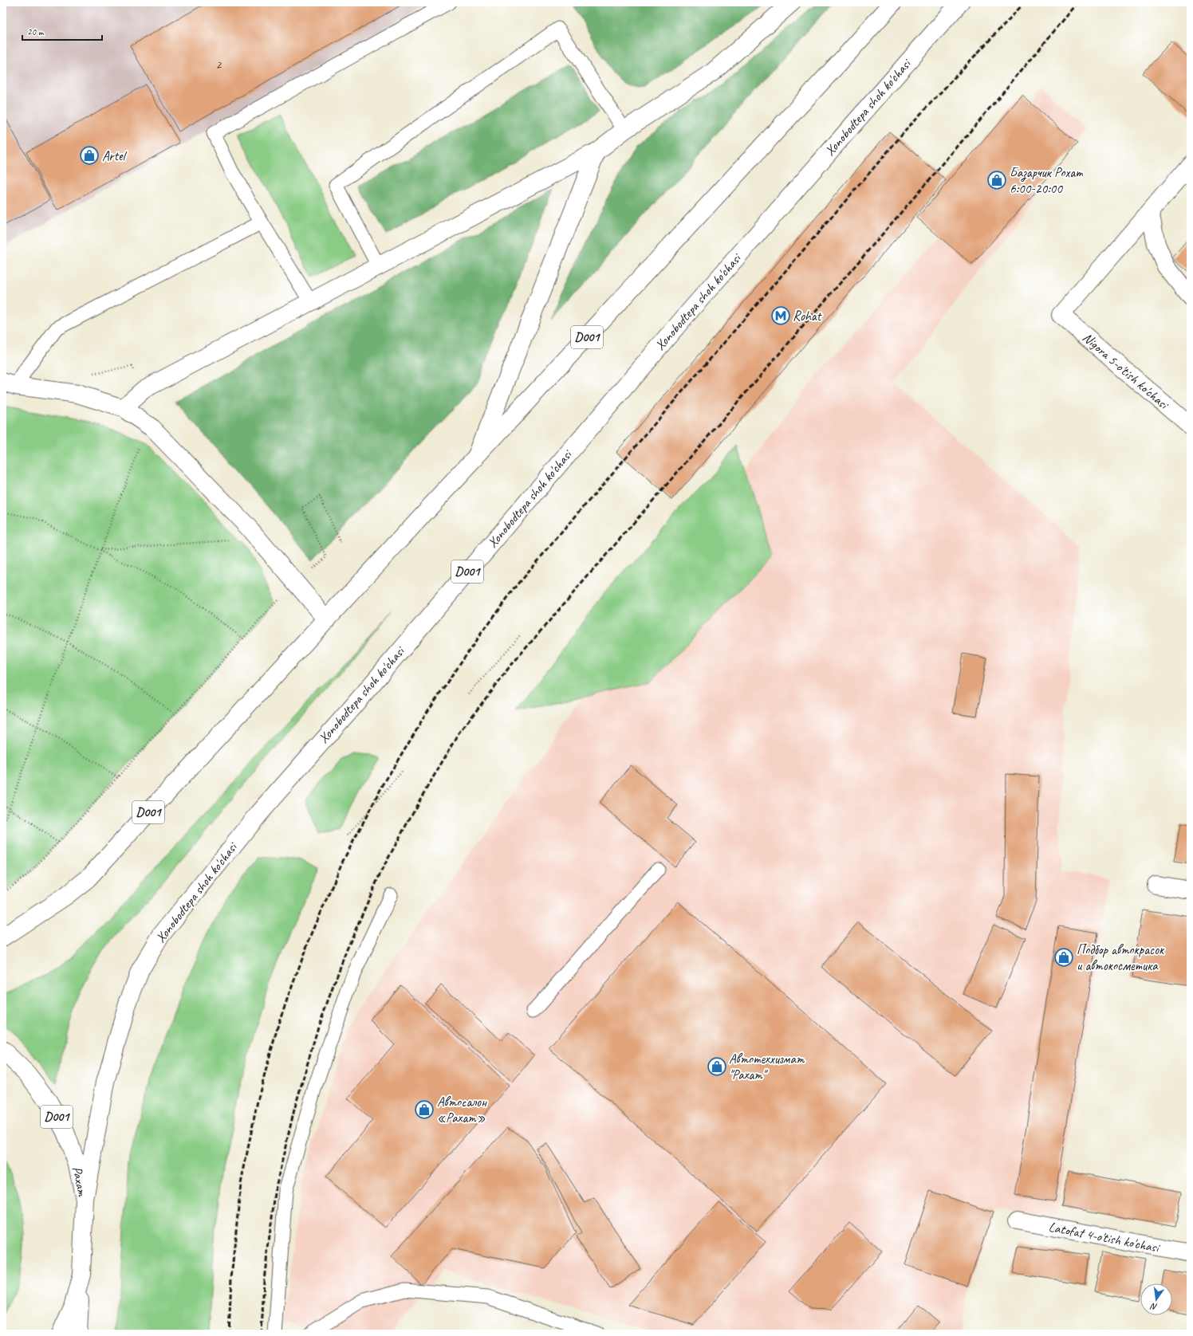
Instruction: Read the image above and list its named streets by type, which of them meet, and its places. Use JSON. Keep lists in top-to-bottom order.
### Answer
{
  "streets": {
    "main road": [
      "Xonobodtepa shoh ko'chasi",
      "D001",
      "Nigora 5-o'tish ko'chasi",
      "Рахат",
      "Latofat 4-o'tish ko'chasi"
    ]
  },
  "crossings": [
    ["Xonobodtepa shoh ko'chasi", "Рахат"],
    ["D001", "Рахат"]
  ],
  "places": {
    "shop": [
      "Artel",
      "Базарчик Рохат 6:00-20:00",
      "Подбор автокрасок и автокосметика",
      "Автотеххизмат \"Рахат\"",
      "Автосалон «Рахат»"
    ],
    "metro station": ["Rohat"]
  },
  "house_numbers": ["2"],
  "scale_bar": "20 m",
  "north": "bottom"
}
